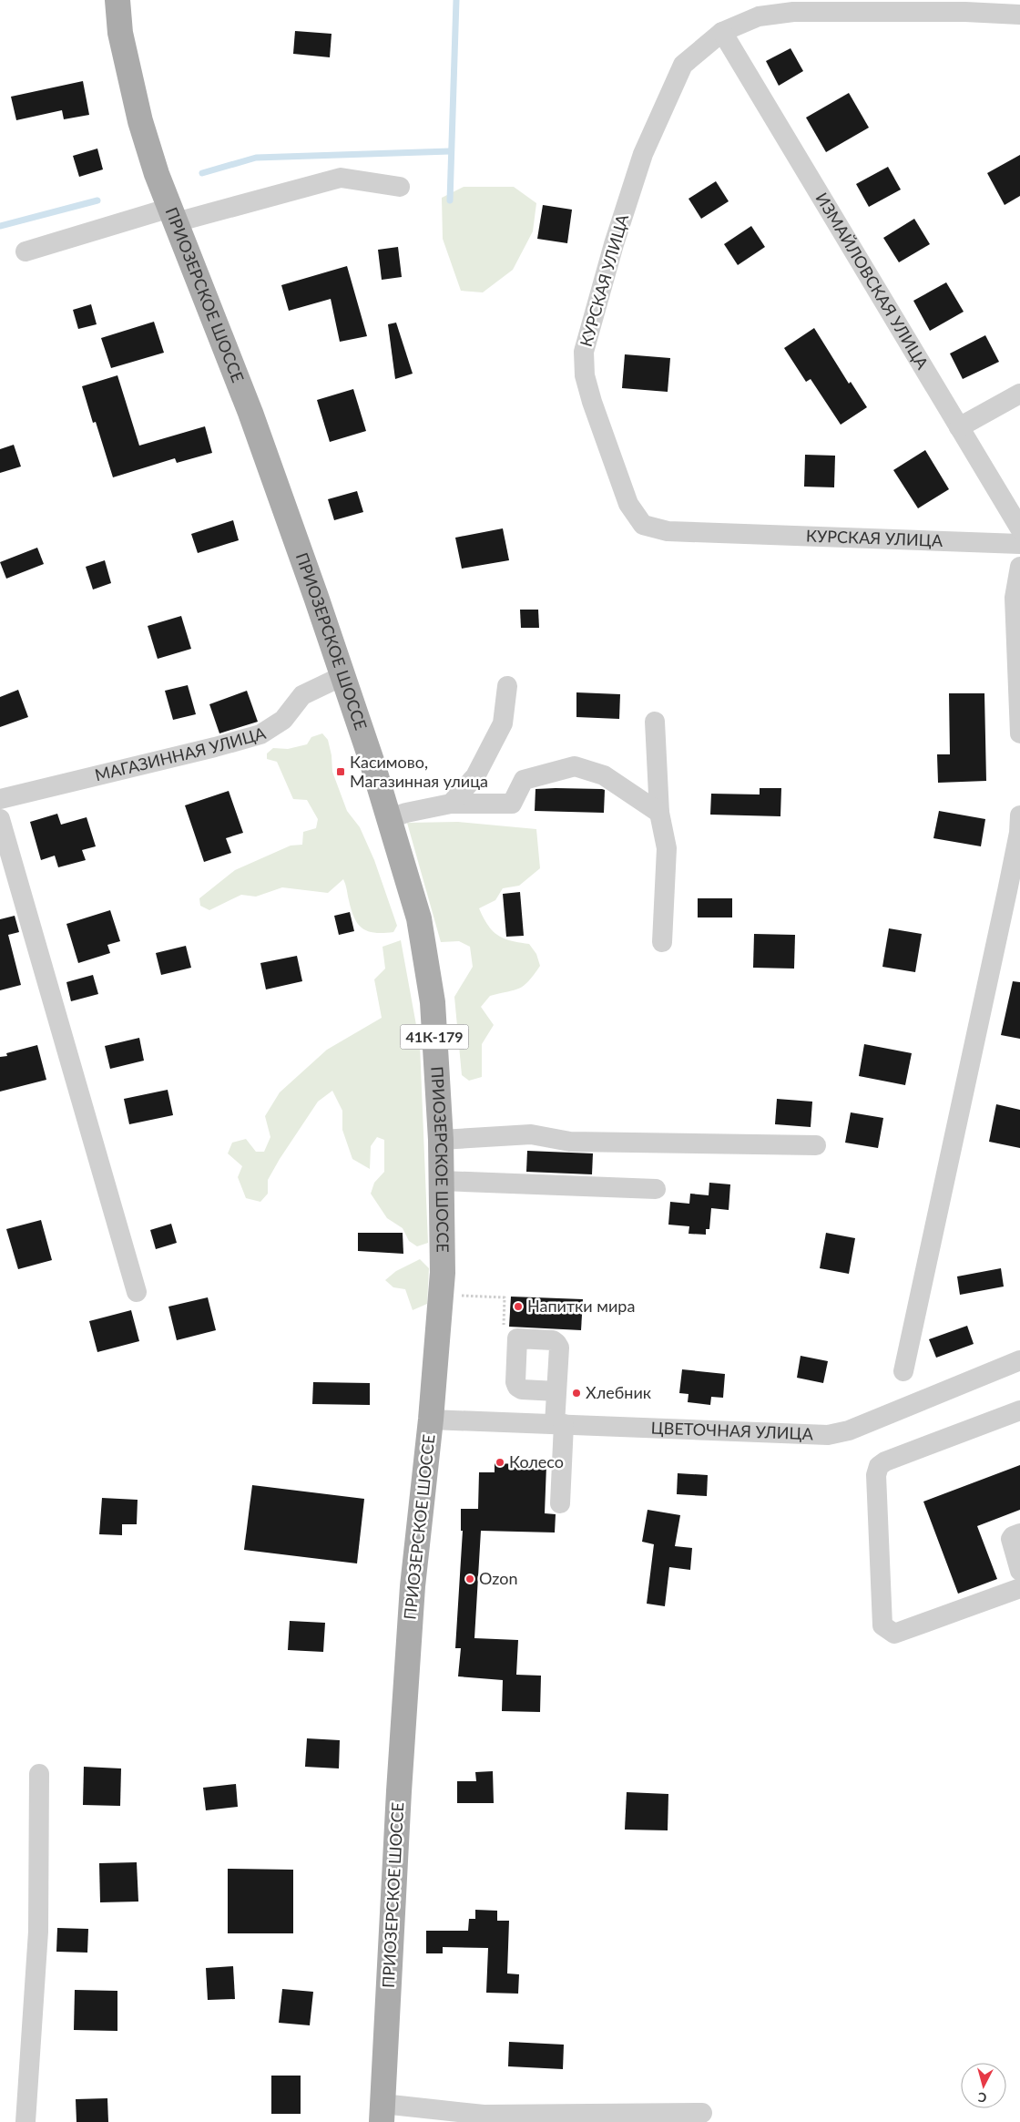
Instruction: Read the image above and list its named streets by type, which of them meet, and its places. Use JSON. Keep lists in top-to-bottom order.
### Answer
{
  "streets": {
    "main road": ["ПРИОЗЕРСКОЕ ШОССЕ", "41К-179"],
    "street": [
      "КУРСКАЯ УЛИЦА",
      "ИЗМАЙЛОВСКАЯ УЛИЦА",
      "МАГАЗИННАЯ УЛИЦА",
      "ЦВЕТОЧНАЯ УЛИЦА"
    ]
  },
  "crossings": [
    ["КУРСКАЯ УЛИЦА", "ИЗМАЙЛОВСКАЯ УЛИЦА"],
    ["ПРИОЗЕРСКОЕ ШОССЕ", "МАГАЗИННАЯ УЛИЦА"],
    ["ПРИОЗЕРСКОЕ ШОССЕ", "ЦВЕТОЧНАЯ УЛИЦА"]
  ],
  "places": {
    "transit": ["Касимово, Магазинная улица"],
    "other": [
      "Напитки мира",
      "Хлебник",
      "Колесо",
      "Ozon"
    ]
  },
  "north": "bottom"
}
